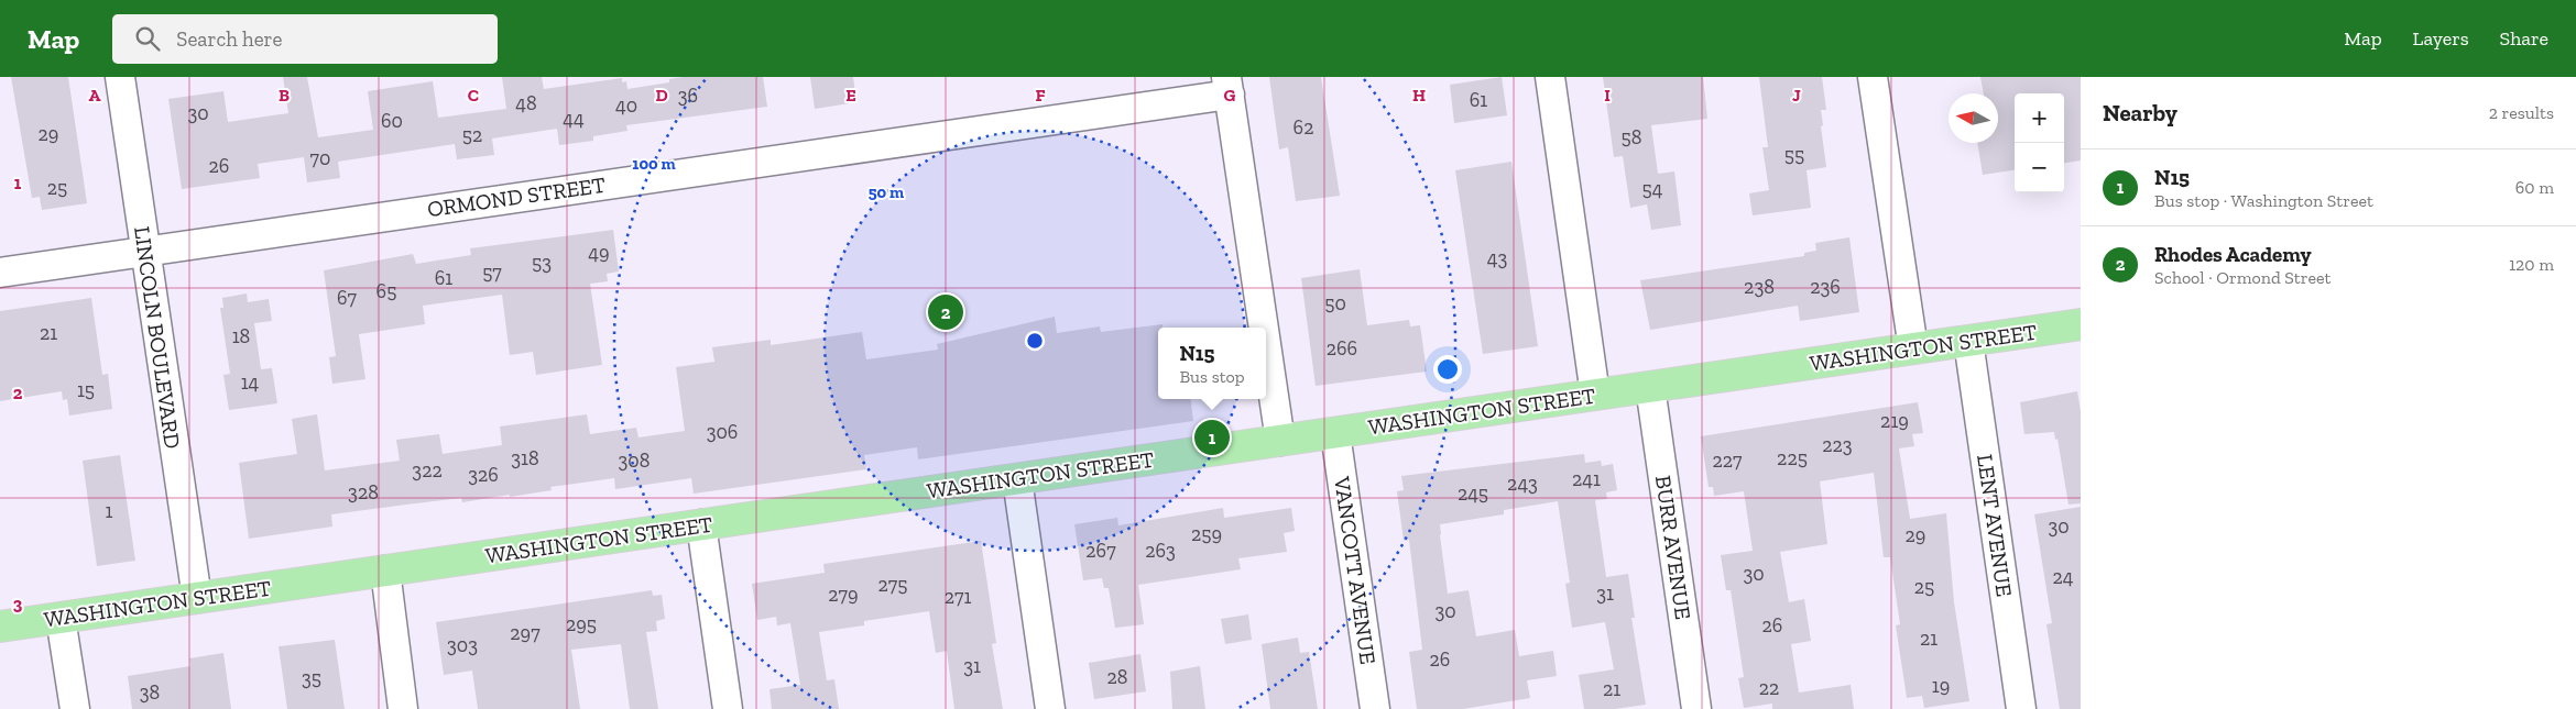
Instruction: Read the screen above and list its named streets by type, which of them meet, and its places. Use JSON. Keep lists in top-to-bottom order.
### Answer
{
  "streets": {
    "main road": ["WASHINGTON STREET"],
    "street": [
      "ORMOND STREET",
      "LINCOLN BOULEVARD",
      "LENT AVENUE",
      "BURR AVENUE",
      "VANCOTT AVENUE"
    ]
  },
  "crossings": [
    ["ORMOND STREET", "LINCOLN BOULEVARD"],
    ["LINCOLN BOULEVARD", "WASHINGTON STREET"],
    ["WASHINGTON STREET", "LENT AVENUE"],
    ["WASHINGTON STREET", "BURR AVENUE"],
    ["WASHINGTON STREET", "VANCOTT AVENUE"]
  ],
  "house_numbers": [
    "36",
    "61",
    "48",
    "40",
    "30",
    "44",
    "60",
    "62",
    "29",
    "52",
    "58",
    "55",
    "70",
    "26",
    "25",
    "54",
    "49",
    "43",
    "53",
    "57",
    "61",
    "238",
    "236",
    "65",
    "67",
    "50",
    "21",
    "18",
    "266",
    "14",
    "15",
    "219",
    "306",
    "223",
    "318",
    "225",
    "308",
    "227",
    "322",
    "326",
    "241",
    "243",
    "328",
    "245",
    "1",
    "30",
    "259",
    "29",
    "267",
    "263",
    "30",
    "24",
    "275",
    "25",
    "31",
    "279",
    "271",
    "30",
    "295",
    "26",
    "297",
    "21",
    "303",
    "26",
    "31",
    "28",
    "35",
    "19",
    "22",
    "21",
    "38"
  ],
  "north": "left",
  "page": {
    "header": "Map",
    "search": "Search here",
    "nav": ["Map", "Layers", "Share"],
    "heading": ["Nearby", "2 results"],
    "map_buttons": ["+", "−"],
    "list": [
      {
        "mark": "1",
        "name": "N15",
        "note": "Bus stop · Washington Street",
        "value": "60 m"
      },
      {
        "mark": "2",
        "name": "Rhodes Academy",
        "note": "School · Ormond Street",
        "value": "120 m"
      }
    ],
    "pins": ["2", "1"],
    "popup": ["N15", "Bus stop"]
  },
  "grid": {
    "columns": [
      "A",
      "B",
      "C",
      "D",
      "E",
      "F",
      "G",
      "H",
      "I",
      "J"
    ],
    "rows": ["1", "2", "3"]
  },
  "rings": ["100 m", "50 m"]
}
